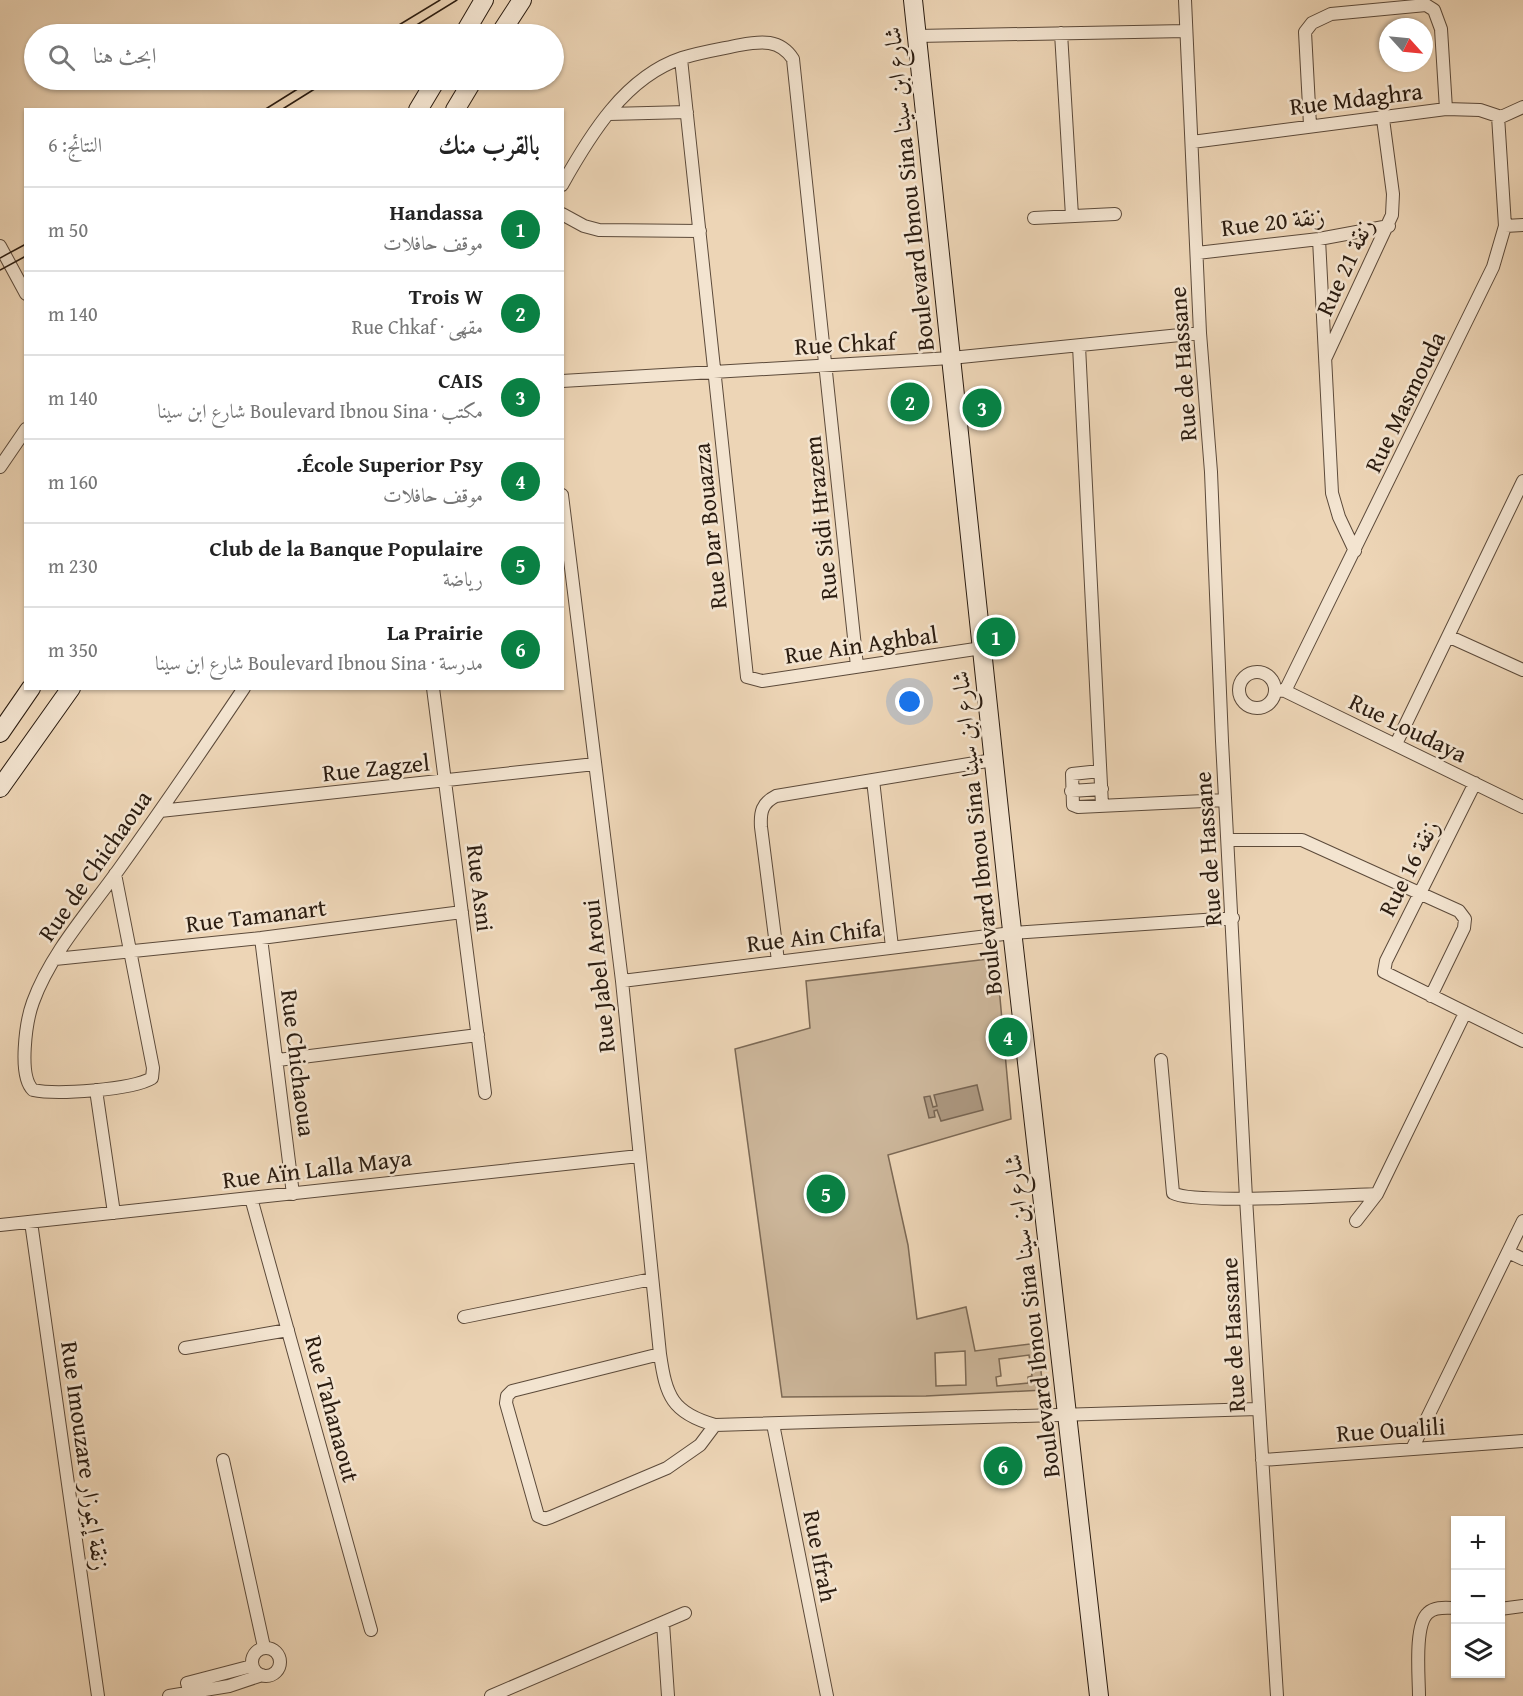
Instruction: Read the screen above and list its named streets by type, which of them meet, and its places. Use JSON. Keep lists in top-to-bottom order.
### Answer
{
  "streets": {
    "main road": ["Boulevard Ibnou Sina شارع ابن سينا"],
    "street": [
      "Rue Mdaghra",
      "Rue 20 زنقة",
      "Rue 21 زنقة",
      "Rue Chkaf",
      "Rue de Hassane",
      "Rue Masmouda",
      "Rue Sidi Hrazem",
      "Rue Dar Bouazza",
      "Rue Ain Aghbal",
      "Rue Loudaya",
      "Rue Zagzel",
      "Rue de Chichaoua",
      "Rue 16 زنقة",
      "Rue Asni",
      "Rue Tamanart",
      "Rue Ain Chifa",
      "Rue Jabel Aroui",
      "Rue Chichaoua",
      "Rue Aïn Lalla Maya",
      "Rue Tahanaout",
      "Rue Oualili",
      "Rue Imouzare زنقة إيموزار",
      "Rue Ifrah"
    ]
  },
  "crossings": [
    ["Rue Mdaghra", "Rue 21 زنقة"],
    ["Rue Mdaghra", "Rue de Hassane"],
    ["Rue Mdaghra", "Rue Masmouda"],
    ["Boulevard Ibnou Sina شارع ابن سينا", "Rue Chkaf"],
    ["Boulevard Ibnou Sina شارع ابن سينا", "Rue Ain Aghbal"],
    ["Boulevard Ibnou Sina شارع ابن سينا", "Rue Ain Chifa"],
    ["Rue 20 زنقة", "Rue 21 زنقة"],
    ["Rue 20 زنقة", "Rue de Hassane"],
    ["Rue Chkaf", "Rue de Hassane"],
    ["Rue Chkaf", "Rue Sidi Hrazem"],
    ["Rue Chkaf", "Rue Dar Bouazza"],
    ["Rue de Hassane", "Rue Ain Chifa"],
    ["Rue de Hassane", "Rue Oualili"],
    ["Rue Masmouda", "Rue Loudaya"],
    ["Rue Sidi Hrazem", "Rue Dar Bouazza"],
    ["Rue Sidi Hrazem", "Rue Ain Aghbal"],
    ["Rue Dar Bouazza", "Rue Ain Aghbal"],
    ["Rue Loudaya", "Rue 16 زنقة"],
    ["Rue Zagzel", "Rue de Chichaoua"],
    ["Rue Zagzel", "Rue Asni"],
    ["Rue Zagzel", "Rue Jabel Aroui"],
    ["Rue de Chichaoua", "Rue Tamanart"],
    ["Rue Asni", "Rue Tamanart"],
    ["Rue Tamanart", "Rue Chichaoua"],
    ["Rue Ain Chifa", "Rue Jabel Aroui"],
    ["Rue Jabel Aroui", "Rue Aïn Lalla Maya"],
    ["Rue Chichaoua", "Rue Aïn Lalla Maya"],
    ["Rue Aïn Lalla Maya", "Rue Tahanaout"],
    ["Rue Aïn Lalla Maya", "Rue Imouzare زنقة إيموزار"]
  ],
  "north": "bottom right",
  "page": {
    "search": "ابحث هنا",
    "heading": ["بالقرب منك", "النتائج: 6"],
    "list": [
      {
        "mark": "1",
        "name": "Handassa",
        "note": "موقف حافلات",
        "value": "50 m"
      },
      {
        "mark": "2",
        "name": "Trois W",
        "note": "مقهى · Rue Chkaf",
        "value": "140 m"
      },
      {
        "mark": "3",
        "name": "CAIS",
        "note": "مكتب · Boulevard Ibnou Sina شارع ابن سينا",
        "value": "140 m"
      },
      {
        "mark": "4",
        "name": "École Superior Psy.",
        "note": "موقف حافلات",
        "value": "160 m"
      },
      {
        "mark": "5",
        "name": "Club de la Banque Populaire",
        "note": "رياضة",
        "value": "230 m"
      },
      {
        "mark": "6",
        "name": "La Prairie",
        "note": "مدرسة · Boulevard Ibnou Sina شارع ابن سينا",
        "value": "350 m"
      }
    ],
    "pins": [
      "2",
      "3",
      "1",
      "4",
      "5",
      "6"
    ],
    "map_buttons": ["+", "−"]
  }
}
